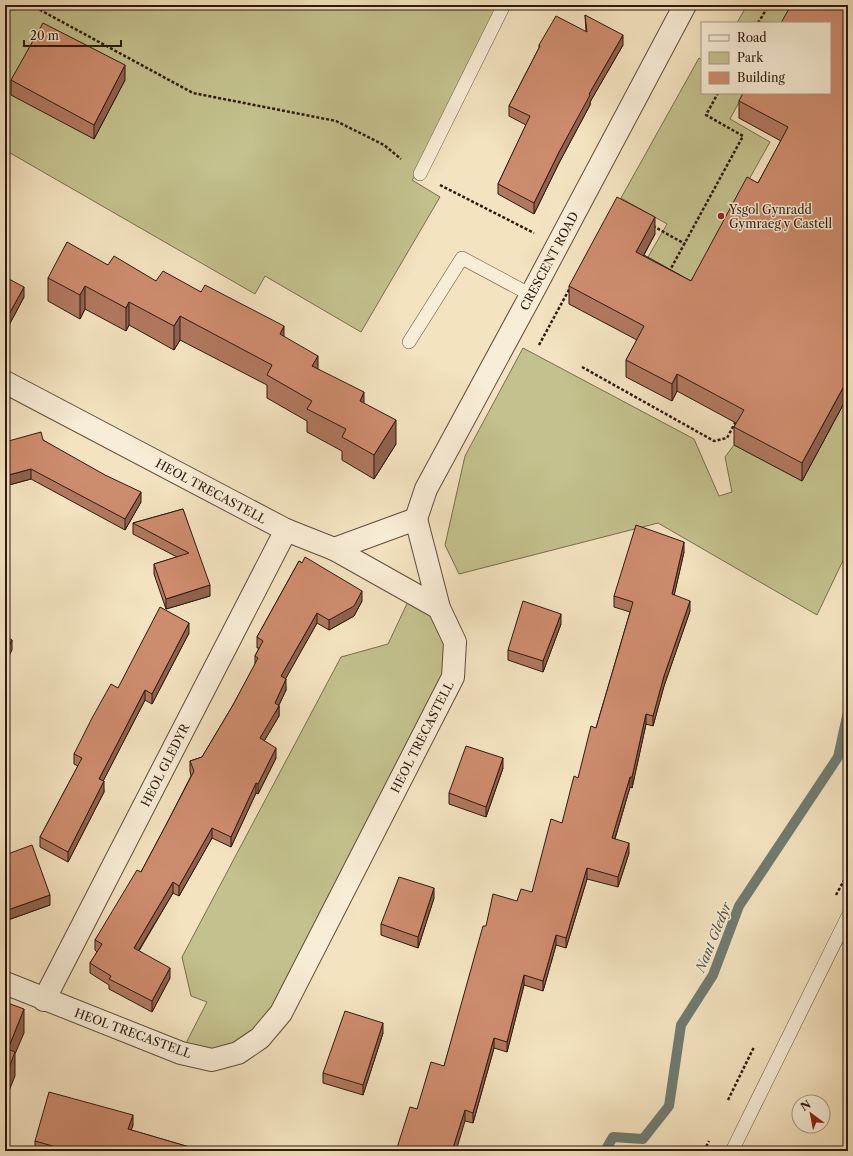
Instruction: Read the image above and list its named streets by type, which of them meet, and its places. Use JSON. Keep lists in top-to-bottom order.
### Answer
{
  "streets": {
    "street": ["CRESCENT ROAD", "HEOL TRECASTELL", "HEOL GLEDYR"]
  },
  "crossings": [
    ["CRESCENT ROAD", "HEOL TRECASTELL"],
    ["HEOL TRECASTELL", "HEOL GLEDYR"]
  ],
  "water": ["Nant Gledyr"],
  "places": ["Ysgol Gynradd Gymraeg y Castell"],
  "legend": ["Road", "Park", "Building"],
  "scale_bar": "20 m",
  "north": "top left"
}
